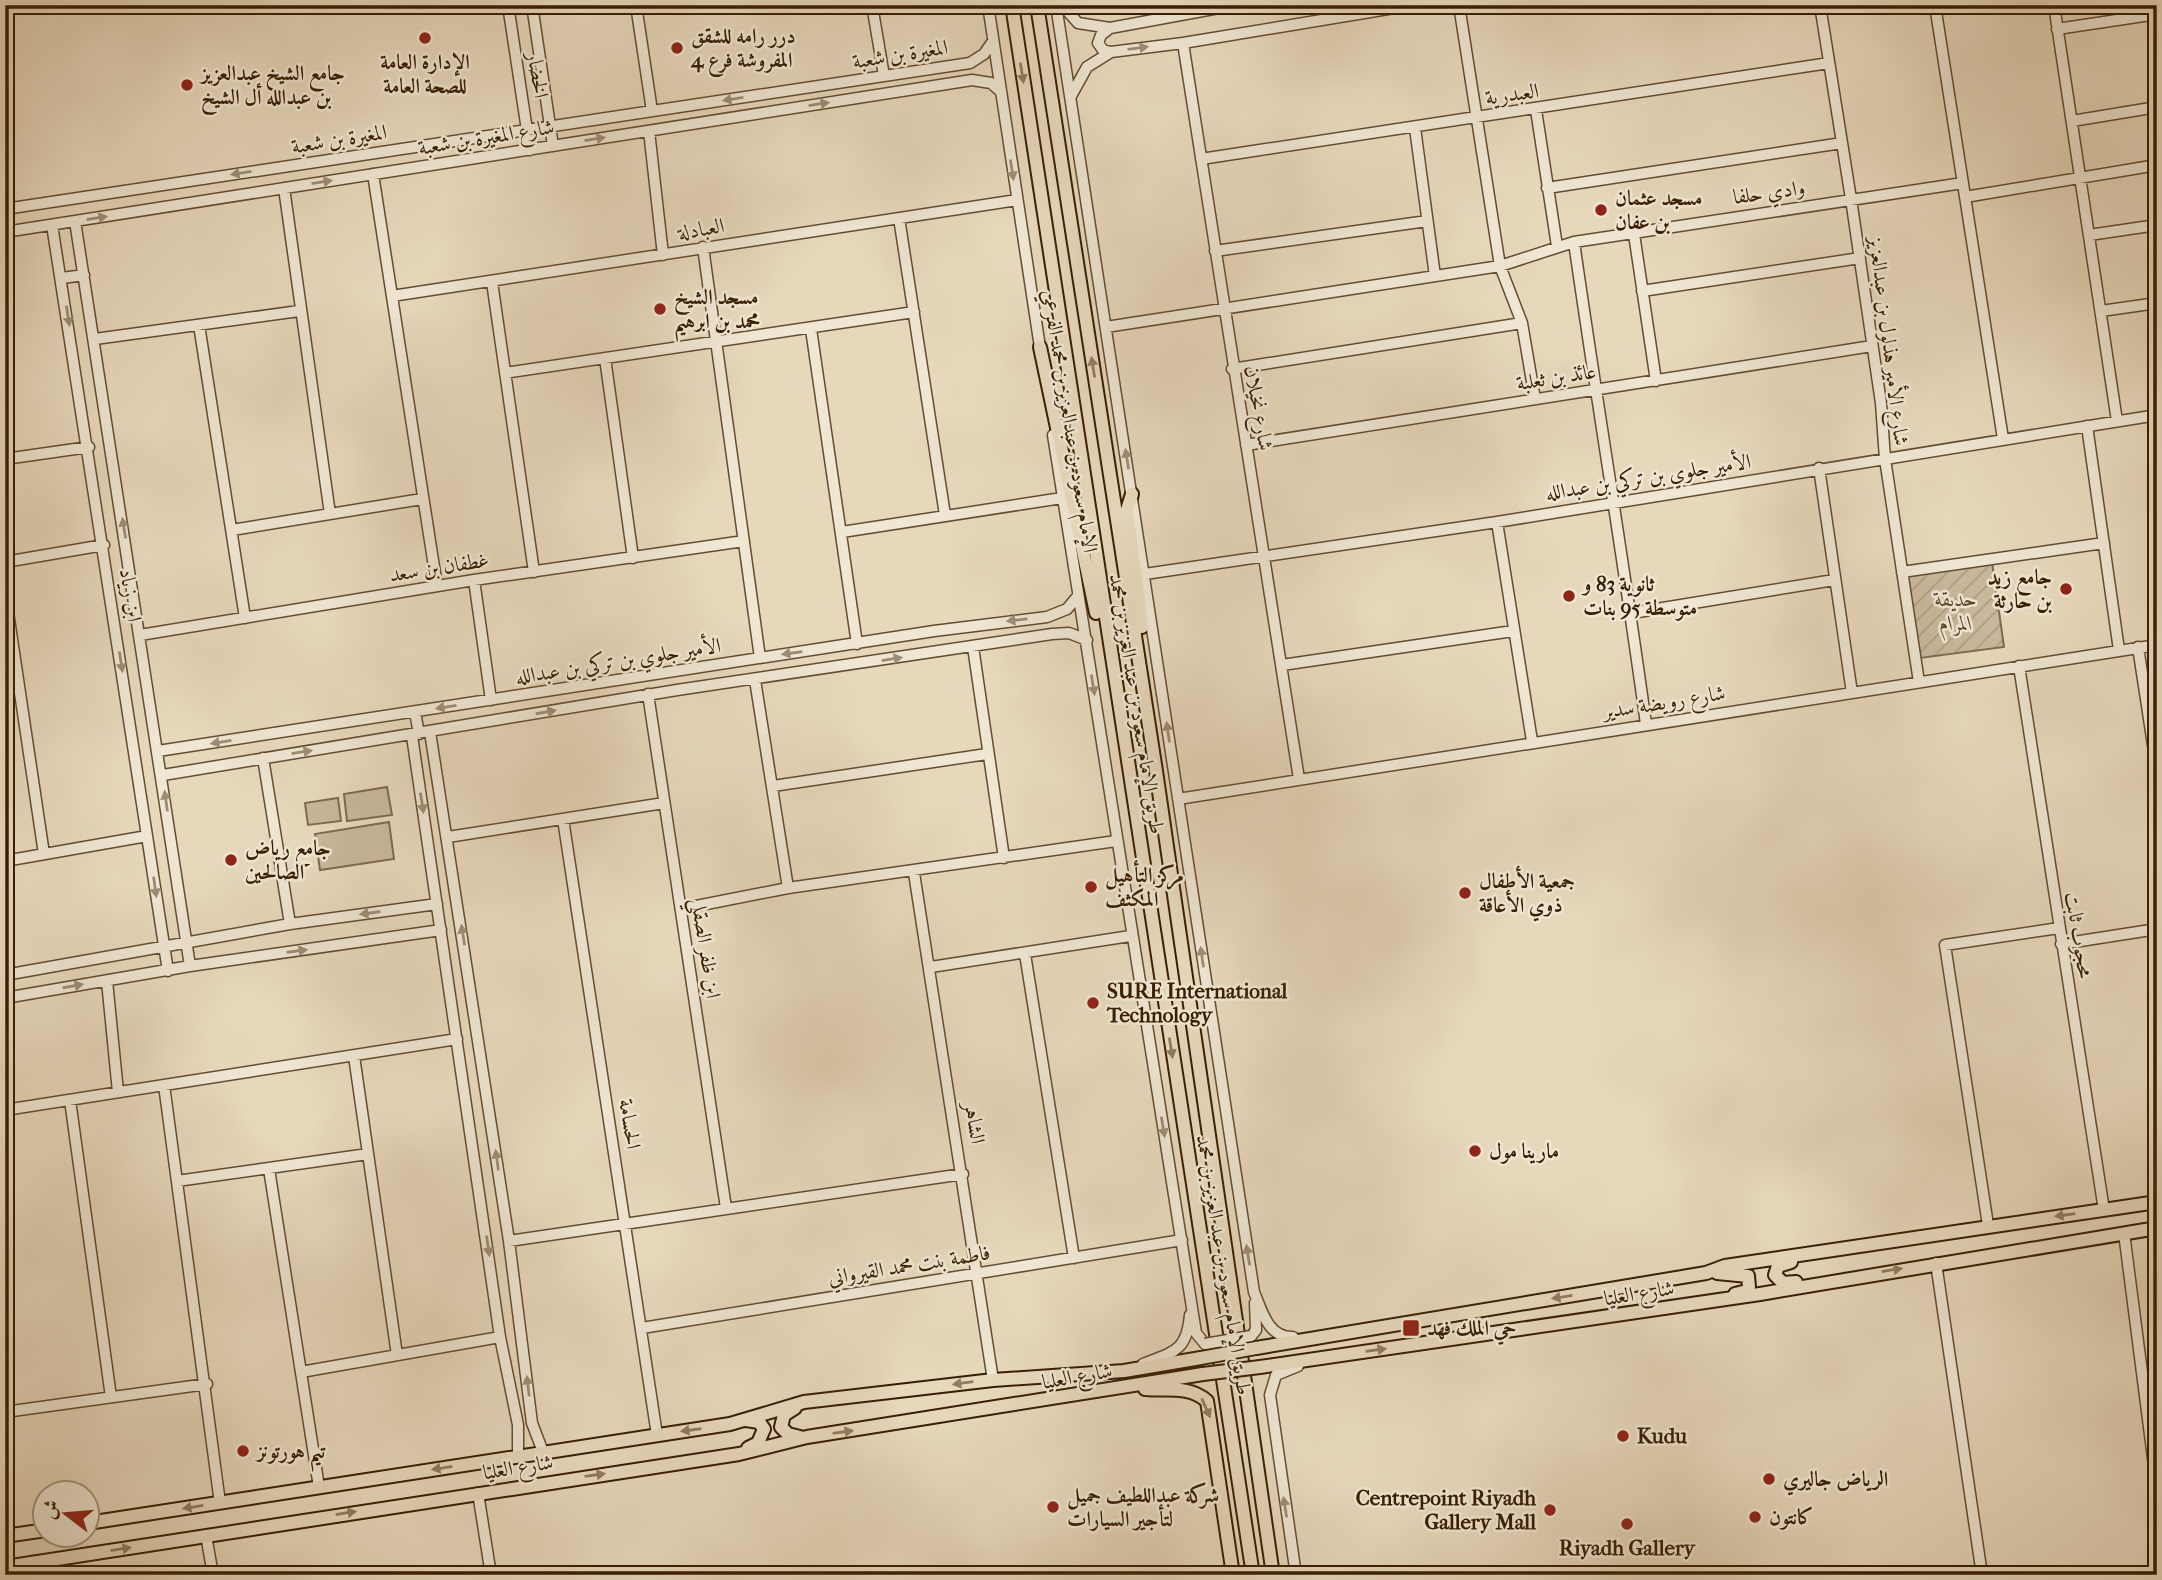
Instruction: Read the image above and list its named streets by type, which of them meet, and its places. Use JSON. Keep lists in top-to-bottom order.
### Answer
{
  "streets": {
    "main road": ["طريق الإمام سعود بن عبد العزيز بن محمد", "شارع العليا"],
    "street": [
      "المغيرة بن شعبة",
      "الخضار",
      "العبدرية",
      "شارع المغيرة بن شعبة",
      "وادي حلفا",
      "العبادلة",
      "شارع الأمير هذلول بن عبدالعزيز",
      "عائذ بن ثعلبة",
      "شارع نخيلان",
      "الإمام سعود بن عبدالعزيز بن محمد الفرعي",
      "الأمير جلوي بن تركي بن عبدالله",
      "غطفان بن سعد",
      "ابن زياد",
      "شارع رويضة سدير",
      "محجوب ثابت",
      "ابن ظفر الصقلي",
      "الشاهر",
      "الحسامة",
      "فاطمة بنت محمد القيرواني"
    ]
  },
  "crossings": [
    ["المغيرة بن شعبة", "الخضار"],
    ["الخضار", "شارع المغيرة بن شعبة"],
    ["العبدرية", "شارع الأمير هذلول بن عبدالعزيز"],
    ["العبدرية", "شارع نخيلان"],
    ["شارع المغيرة بن شعبة", "ابن زياد"],
    ["وادي حلفا", "شارع الأمير هذلول بن عبدالعزيز"],
    ["وادي حلفا", "شارع نخيلان"],
    ["العبادلة", "الإمام سعود بن عبدالعزيز بن محمد الفرعي"],
    ["شارع الأمير هذلول بن عبدالعزيز", "عائذ بن ثعلبة"],
    ["شارع الأمير هذلول بن عبدالعزيز", "الأمير جلوي بن تركي بن عبدالله"],
    ["شارع الأمير هذلول بن عبدالعزيز", "شارع رويضة سدير"],
    ["عائذ بن ثعلبة", "شارع نخيلان"],
    ["شارع نخيلان", "الأمير جلوي بن تركي بن عبدالله"],
    ["شارع نخيلان", "شارع رويضة سدير"],
    ["الإمام سعود بن عبدالعزيز بن محمد الفرعي", "الأمير جلوي بن تركي بن عبدالله"],
    ["الإمام سعود بن عبدالعزيز بن محمد الفرعي", "فاطمة بنت محمد القيرواني"],
    ["الإمام سعود بن عبدالعزيز بن محمد الفرعي", "شارع العليا"],
    ["الأمير جلوي بن تركي بن عبدالله", "ابن زياد"],
    ["الأمير جلوي بن تركي بن عبدالله", "ابن ظفر الصقلي"],
    ["غطفان بن سعد", "ابن زياد"],
    ["شارع رويضة سدير", "محجوب ثابت"],
    ["محجوب ثابت", "شارع العليا"],
    ["الشاهر", "فاطمة بنت محمد القيرواني"],
    ["الشاهر", "شارع العليا"],
    ["الحسامة", "فاطمة بنت محمد القيرواني"],
    ["الحسامة", "شارع العليا"]
  ],
  "one_way": ["المغيرة بن شعبة", "شارع المغيرة بن شعبة"],
  "parks": ["حديقة المرام"],
  "places": {
    "other": [
      "الإدارة العامة للصحة العامة",
      "درر رامه للشقق المفروشة فرع 4",
      "جامع الشيخ عبدالعزيز بن عبدالله أل الشيخ",
      "مسجد عثمان بن عفان",
      "مسجد الشيخ محمد بن ابرهيم",
      "جامع زيد بن حارثة",
      "ثانوية 83 و متوسطة 95 بنات",
      "جامع رياض الصالحين",
      "مركز التأهيل المكثف",
      "جمعية الأطفال ذوي الأعاقة",
      "SURE International Technology",
      "مارينا مول",
      "Kudu",
      "تيم هورتونز",
      "الرياض جاليري",
      "شركة عبداللطيف جميل لتأجير السيارات",
      "Centrepoint Riyadh Gallery Mall",
      "كانتون",
      "Riyadh Gallery"
    ],
    "transit": ["حي الملك فهد"]
  },
  "north": "left"
}
